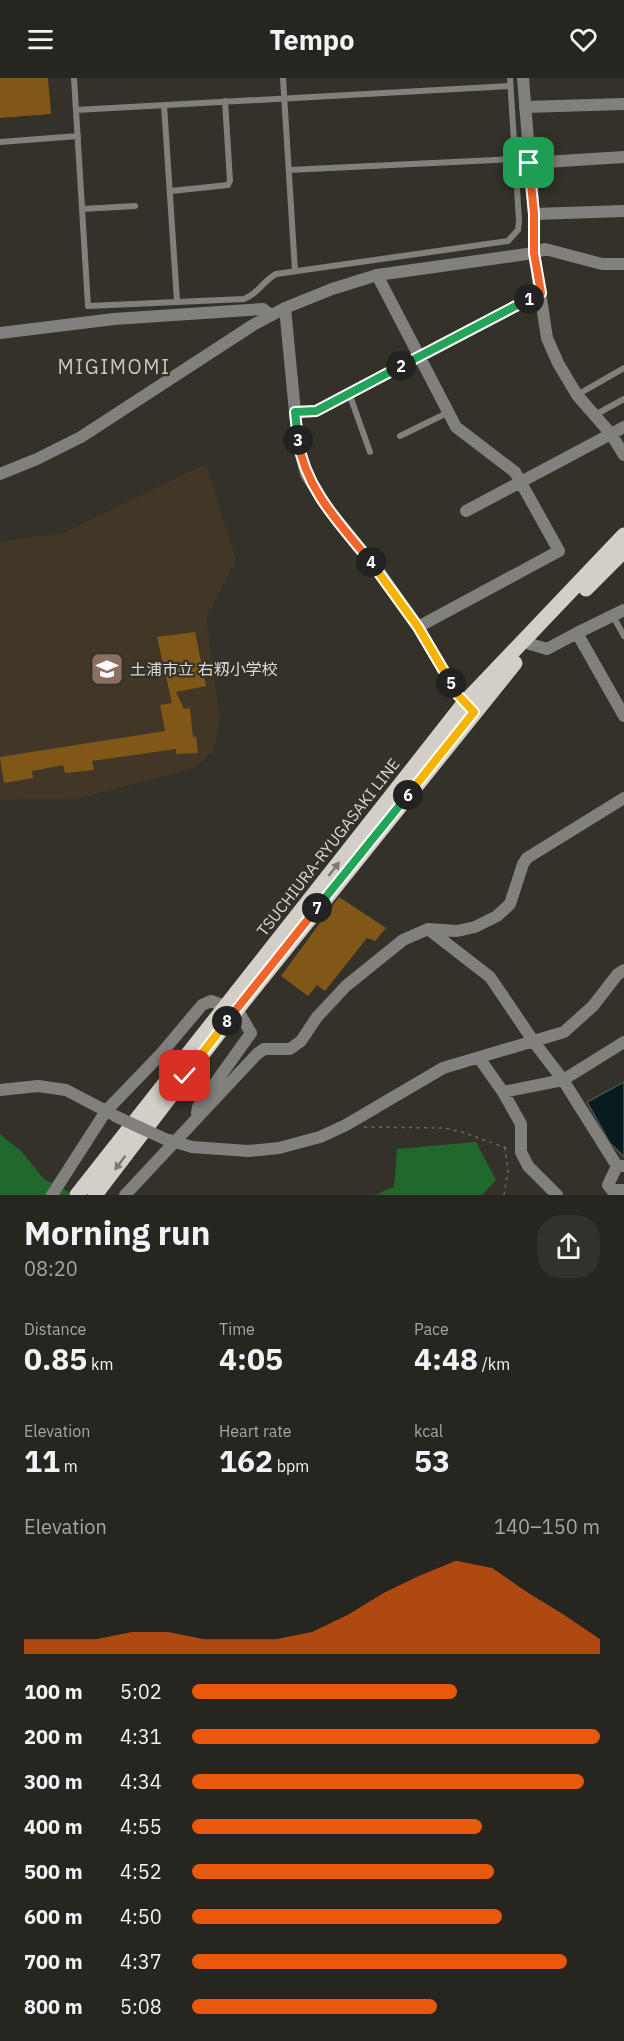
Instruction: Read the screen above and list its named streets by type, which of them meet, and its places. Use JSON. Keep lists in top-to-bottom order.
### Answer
{
  "streets": {
    "main road": ["TSUCHIURA-RYUGASAKI LINE"]
  },
  "districts": ["MIGIMOMI"],
  "places": {
    "school or university": ["土浦市立 右籾小学校"]
  },
  "page": {
    "header": "Tempo",
    "pins": [
      "1",
      "2",
      "3",
      "4",
      "5",
      "6",
      "7",
      "8"
    ],
    "heading": ["Morning run", "08:20"],
    "stats": [
      ["Distance", "0.85 km"],
      ["Time", "4:05"],
      ["Pace", "4:48 /km"],
      ["Elevation", "11 m"],
      ["Heart rate", "162 bpm"],
      ["kcal", "53"]
    ],
    "chart": ["Elevation", "140–150 m"],
    "list": [
      {
        "name": "100 m",
        "note": "5:02"
      },
      {
        "name": "200 m",
        "note": "4:31"
      },
      {
        "name": "300 m",
        "note": "4:34"
      },
      {
        "name": "400 m",
        "note": "4:55"
      },
      {
        "name": "500 m",
        "note": "4:52"
      },
      {
        "name": "600 m",
        "note": "4:50"
      },
      {
        "name": "700 m",
        "note": "4:37"
      },
      {
        "name": "800 m",
        "note": "5:08"
      }
    ]
  }
}
